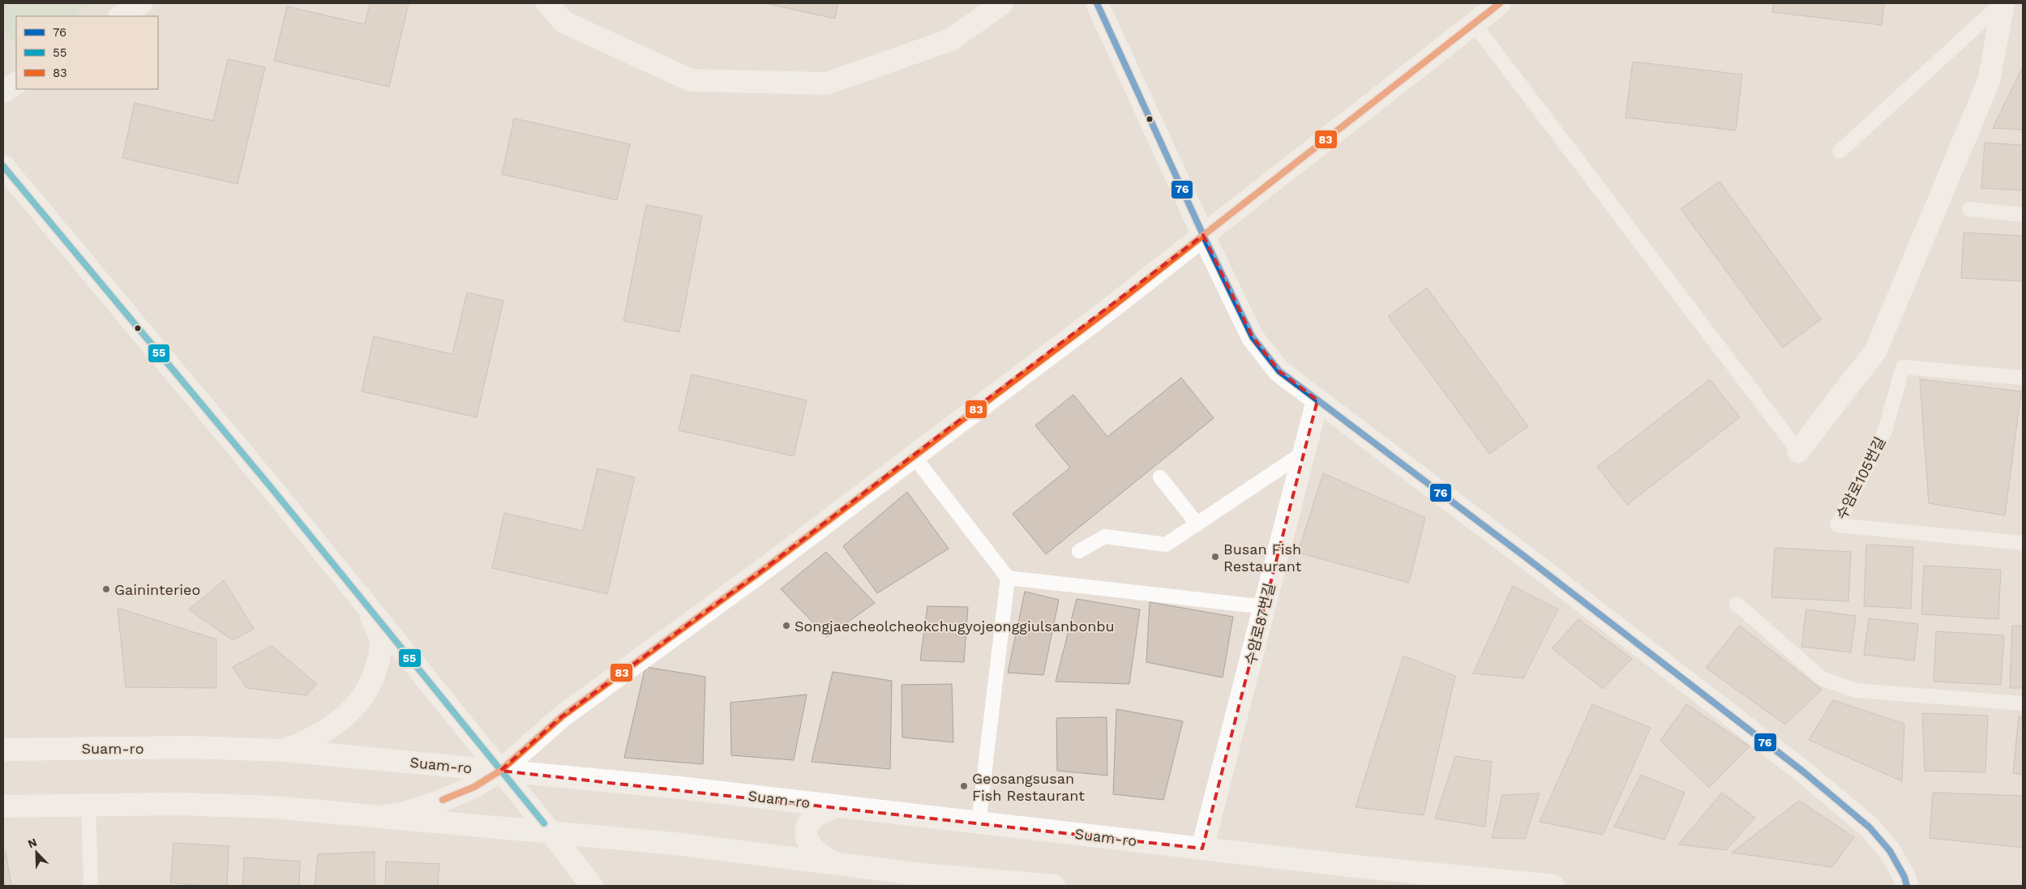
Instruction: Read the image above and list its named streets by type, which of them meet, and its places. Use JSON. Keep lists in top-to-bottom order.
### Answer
{
  "streets": {
    "street": ["수암로87번길", "Suam-ro"],
    "lane": ["수암로105번길"]
  },
  "crossings": [
    ["수암로87번길", "Suam-ro"]
  ],
  "places": [
    "Busan Fish Restaurant",
    "Gaininterieo",
    "Songjaecheolcheokchugyojeonggiulsanbonbu",
    "Geosangsusan Fish Restaurant"
  ],
  "lines": ["transit line 76", "transit line 83", "transit line 55"],
  "legend": ["76", "55", "83"],
  "north": "top left"
}
